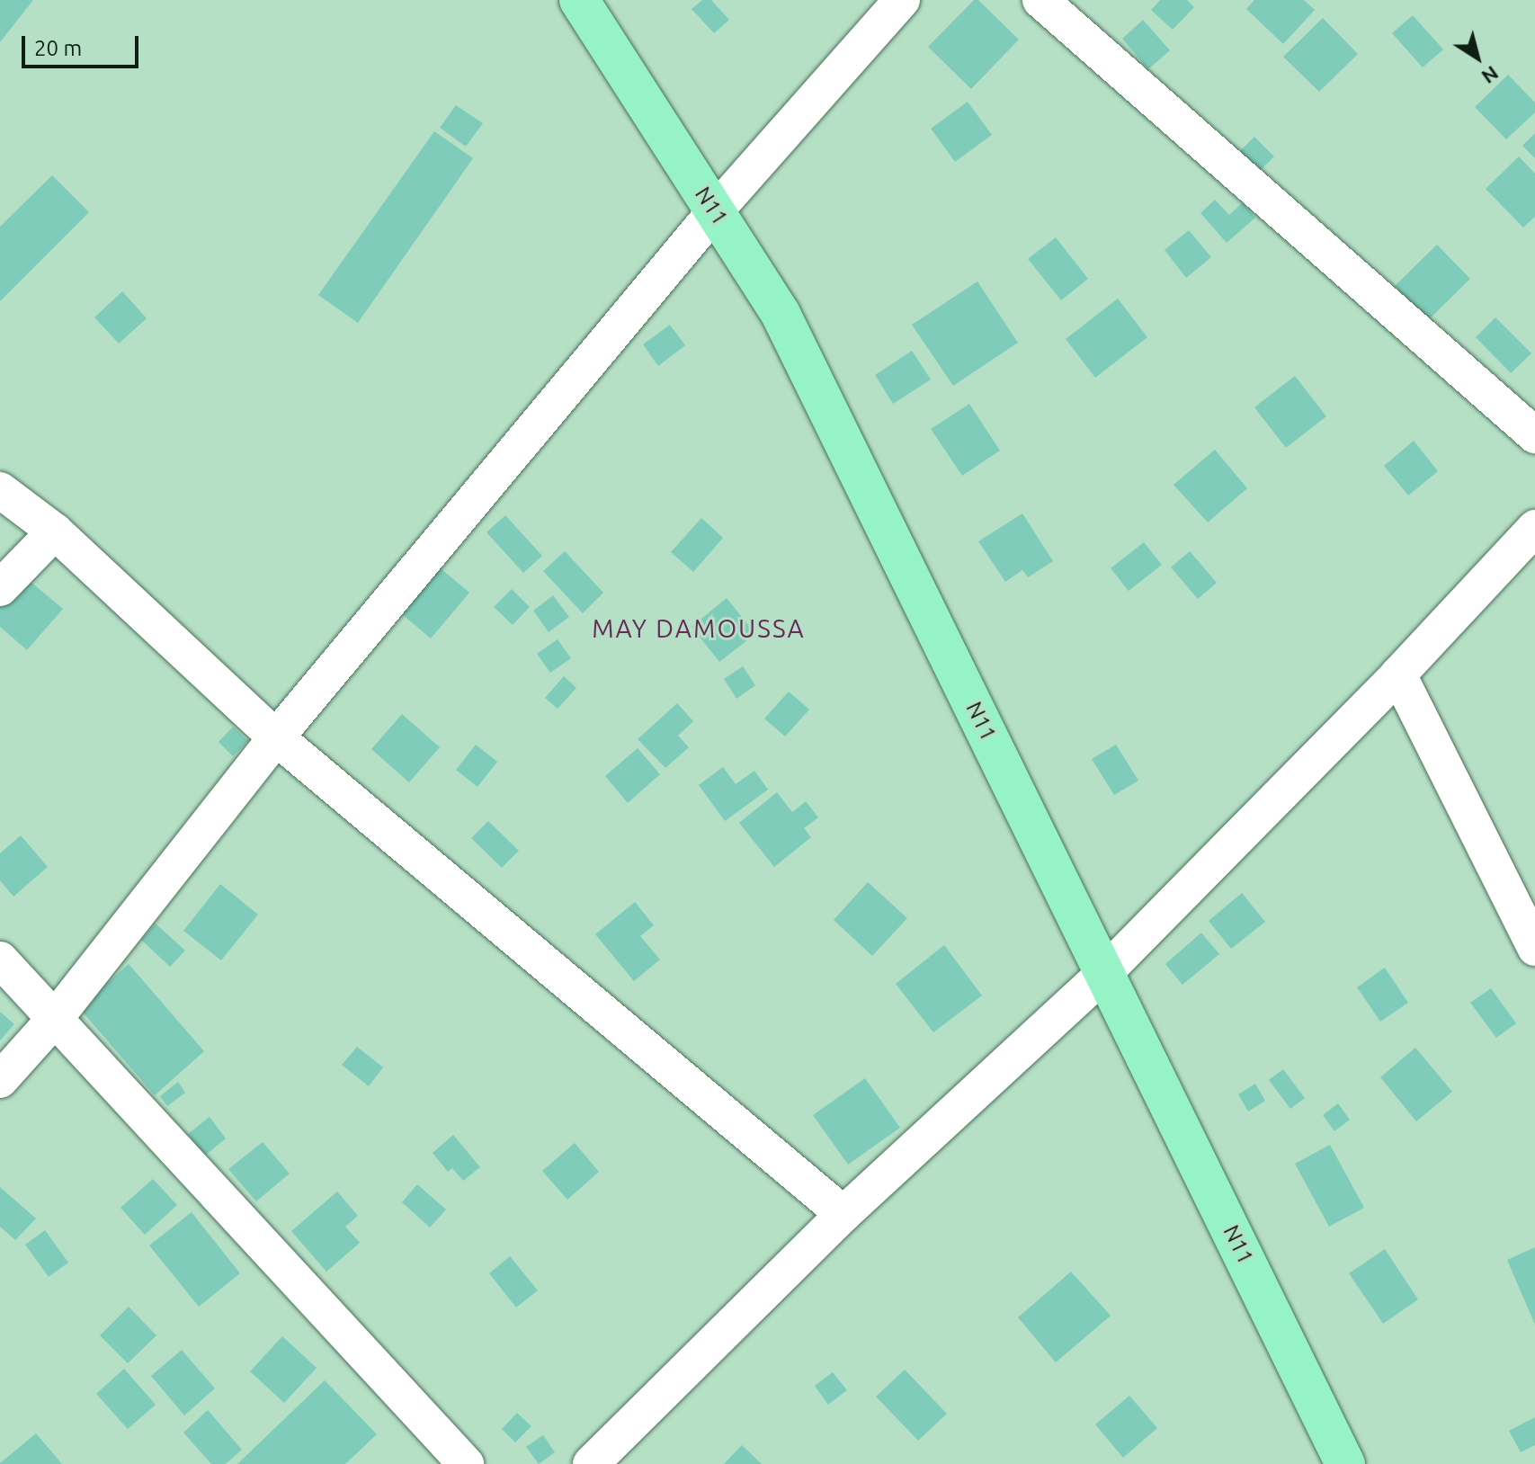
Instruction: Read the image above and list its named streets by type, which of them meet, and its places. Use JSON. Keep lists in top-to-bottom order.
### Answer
{
  "streets": {
    "main road": ["N11"]
  },
  "districts": ["MAY DAMOUSSA"],
  "scale_bar": "20 m",
  "north": "bottom right"
}
